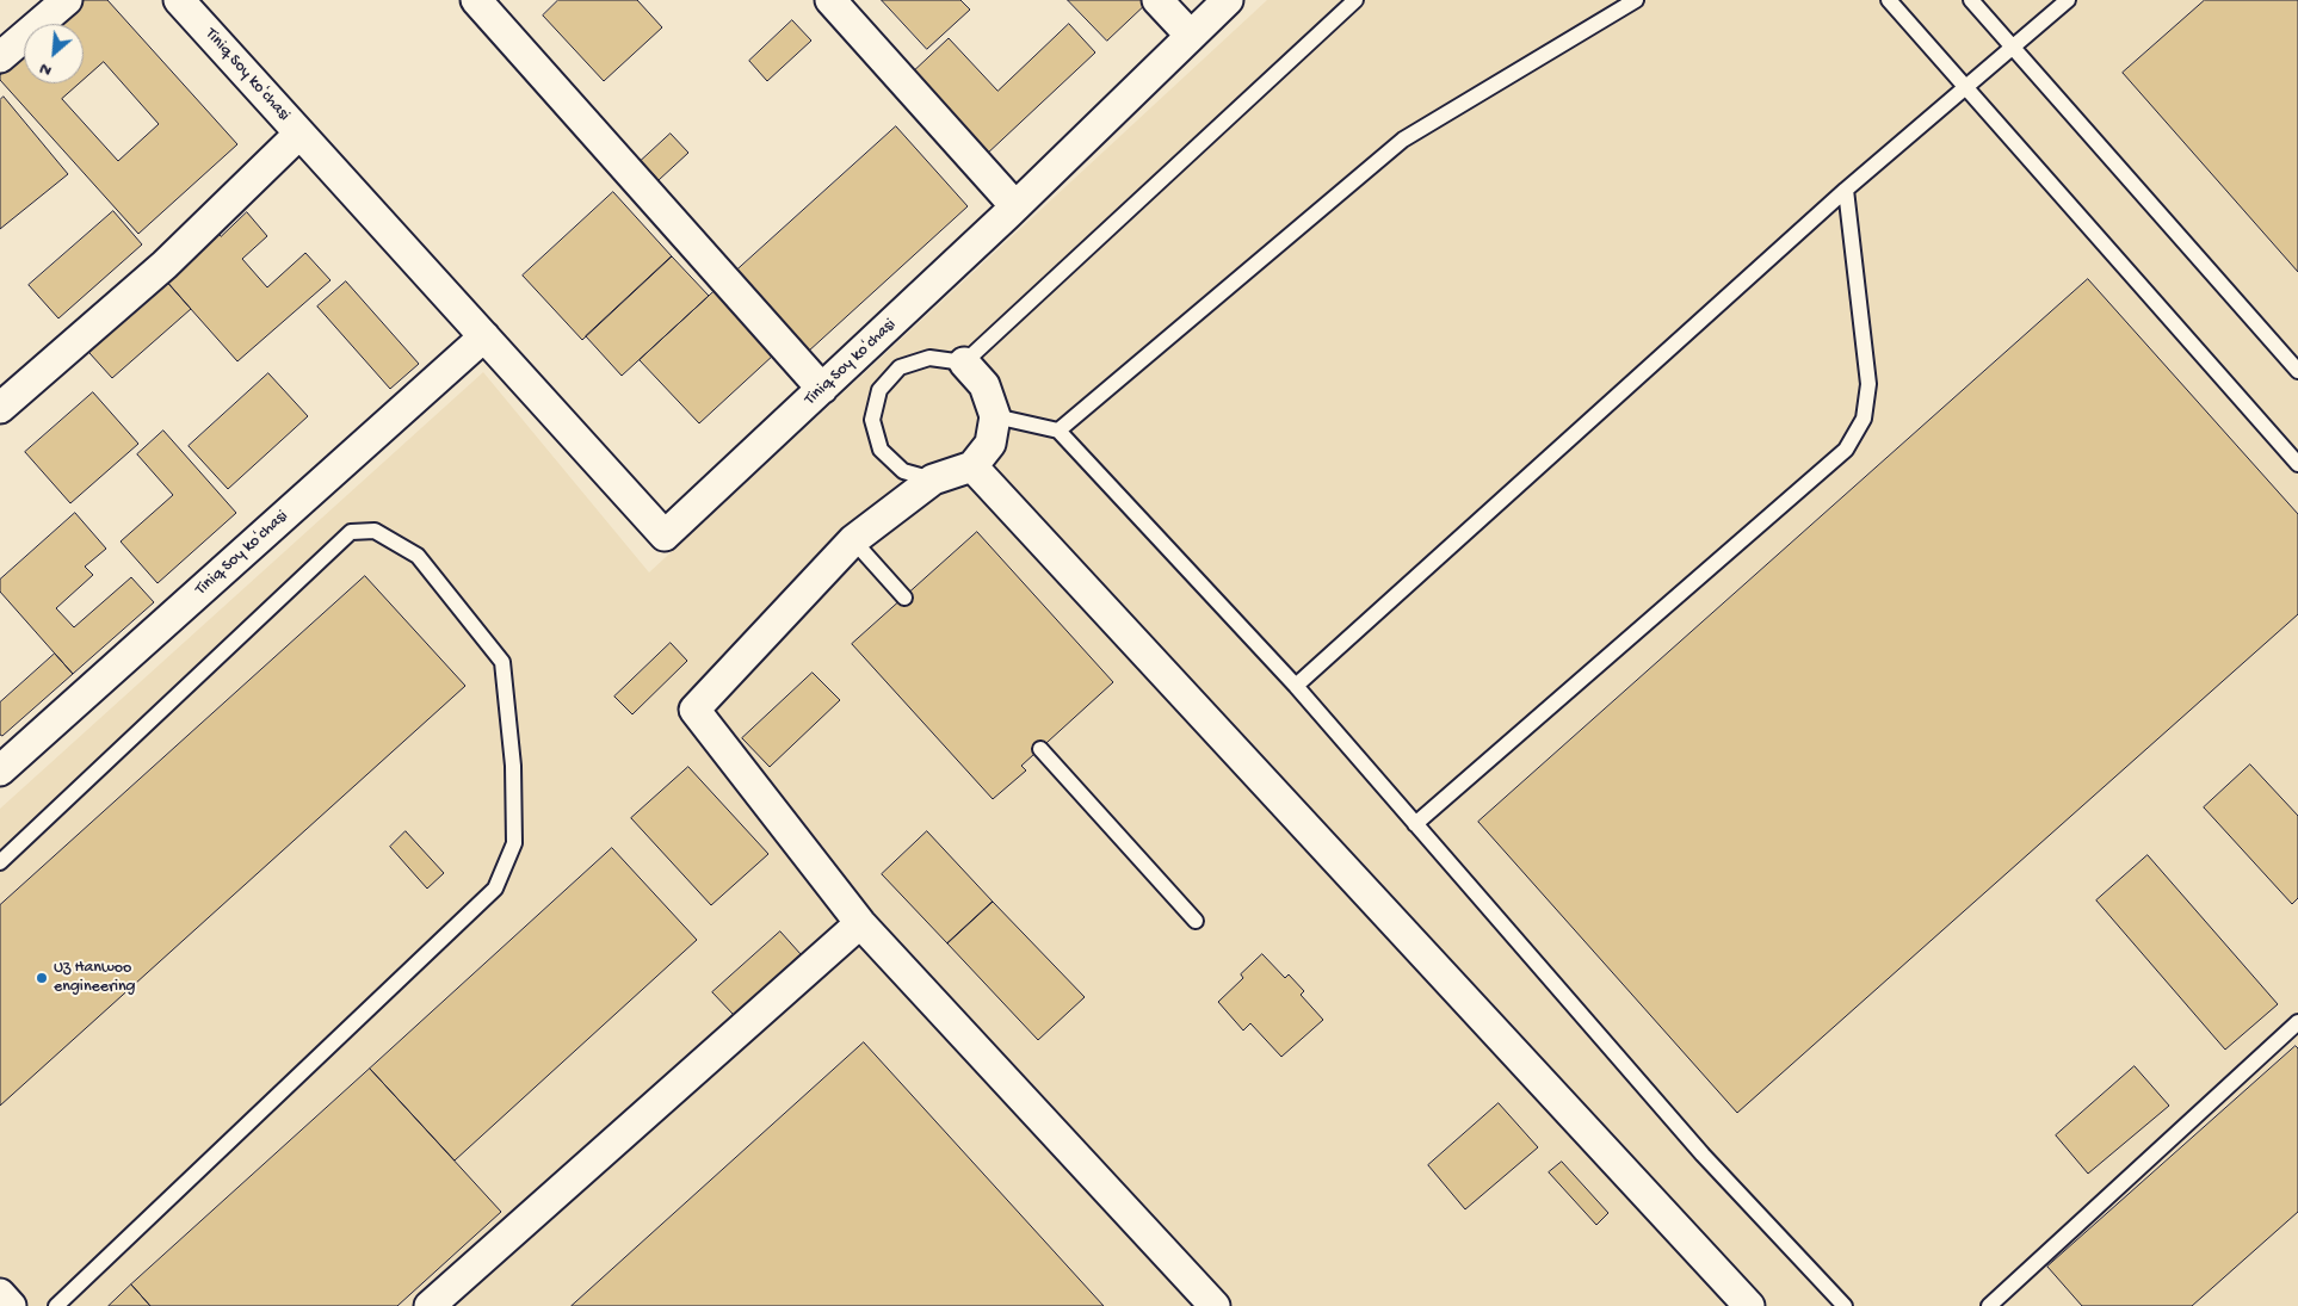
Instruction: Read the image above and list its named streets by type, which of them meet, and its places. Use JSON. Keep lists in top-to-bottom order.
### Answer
{
  "streets": {
    "street": ["Tiniq Soy koʻchasi"]
  },
  "places": ["Uz Hanwoo engineering"],
  "north": "bottom left"
}
